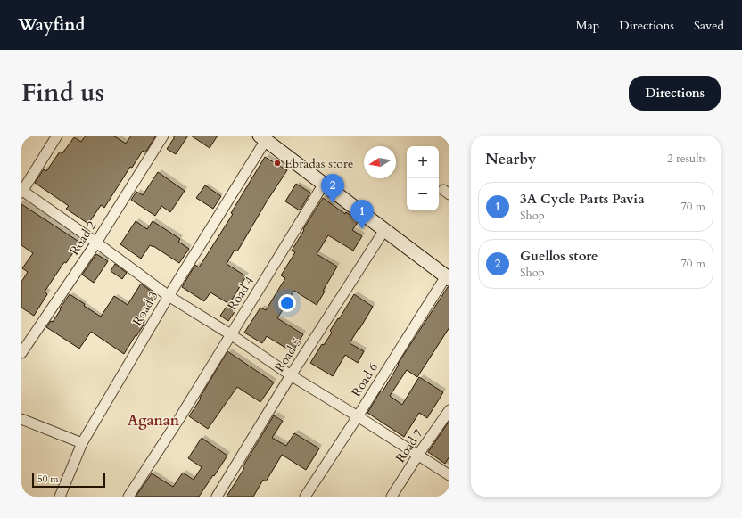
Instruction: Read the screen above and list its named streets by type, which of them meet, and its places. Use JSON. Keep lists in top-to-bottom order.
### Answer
{
  "streets": {
    "street": [
      "Road 2",
      "Road 4",
      "Road 3",
      "Road 5",
      "Road 6",
      "Road 7"
    ]
  },
  "districts": ["Aganan"],
  "places": ["Ebradas store"],
  "scale_bar": "50 m",
  "north": "left",
  "page": {
    "header": "Wayfind",
    "nav": ["Map", "Directions", "Saved"],
    "title": "Find us",
    "buttons": "Directions",
    "heading": ["Nearby", "2 results"],
    "map_buttons": ["+", "−"],
    "pins": ["2", "1"],
    "list": [
      {
        "mark": "1",
        "name": "3A Cycle Parts Pavia",
        "note": "Shop",
        "value": "70 m"
      },
      {
        "mark": "2",
        "name": "Guellos store",
        "note": "Shop",
        "value": "70 m"
      }
    ],
    "scale": "50 m"
  }
}
